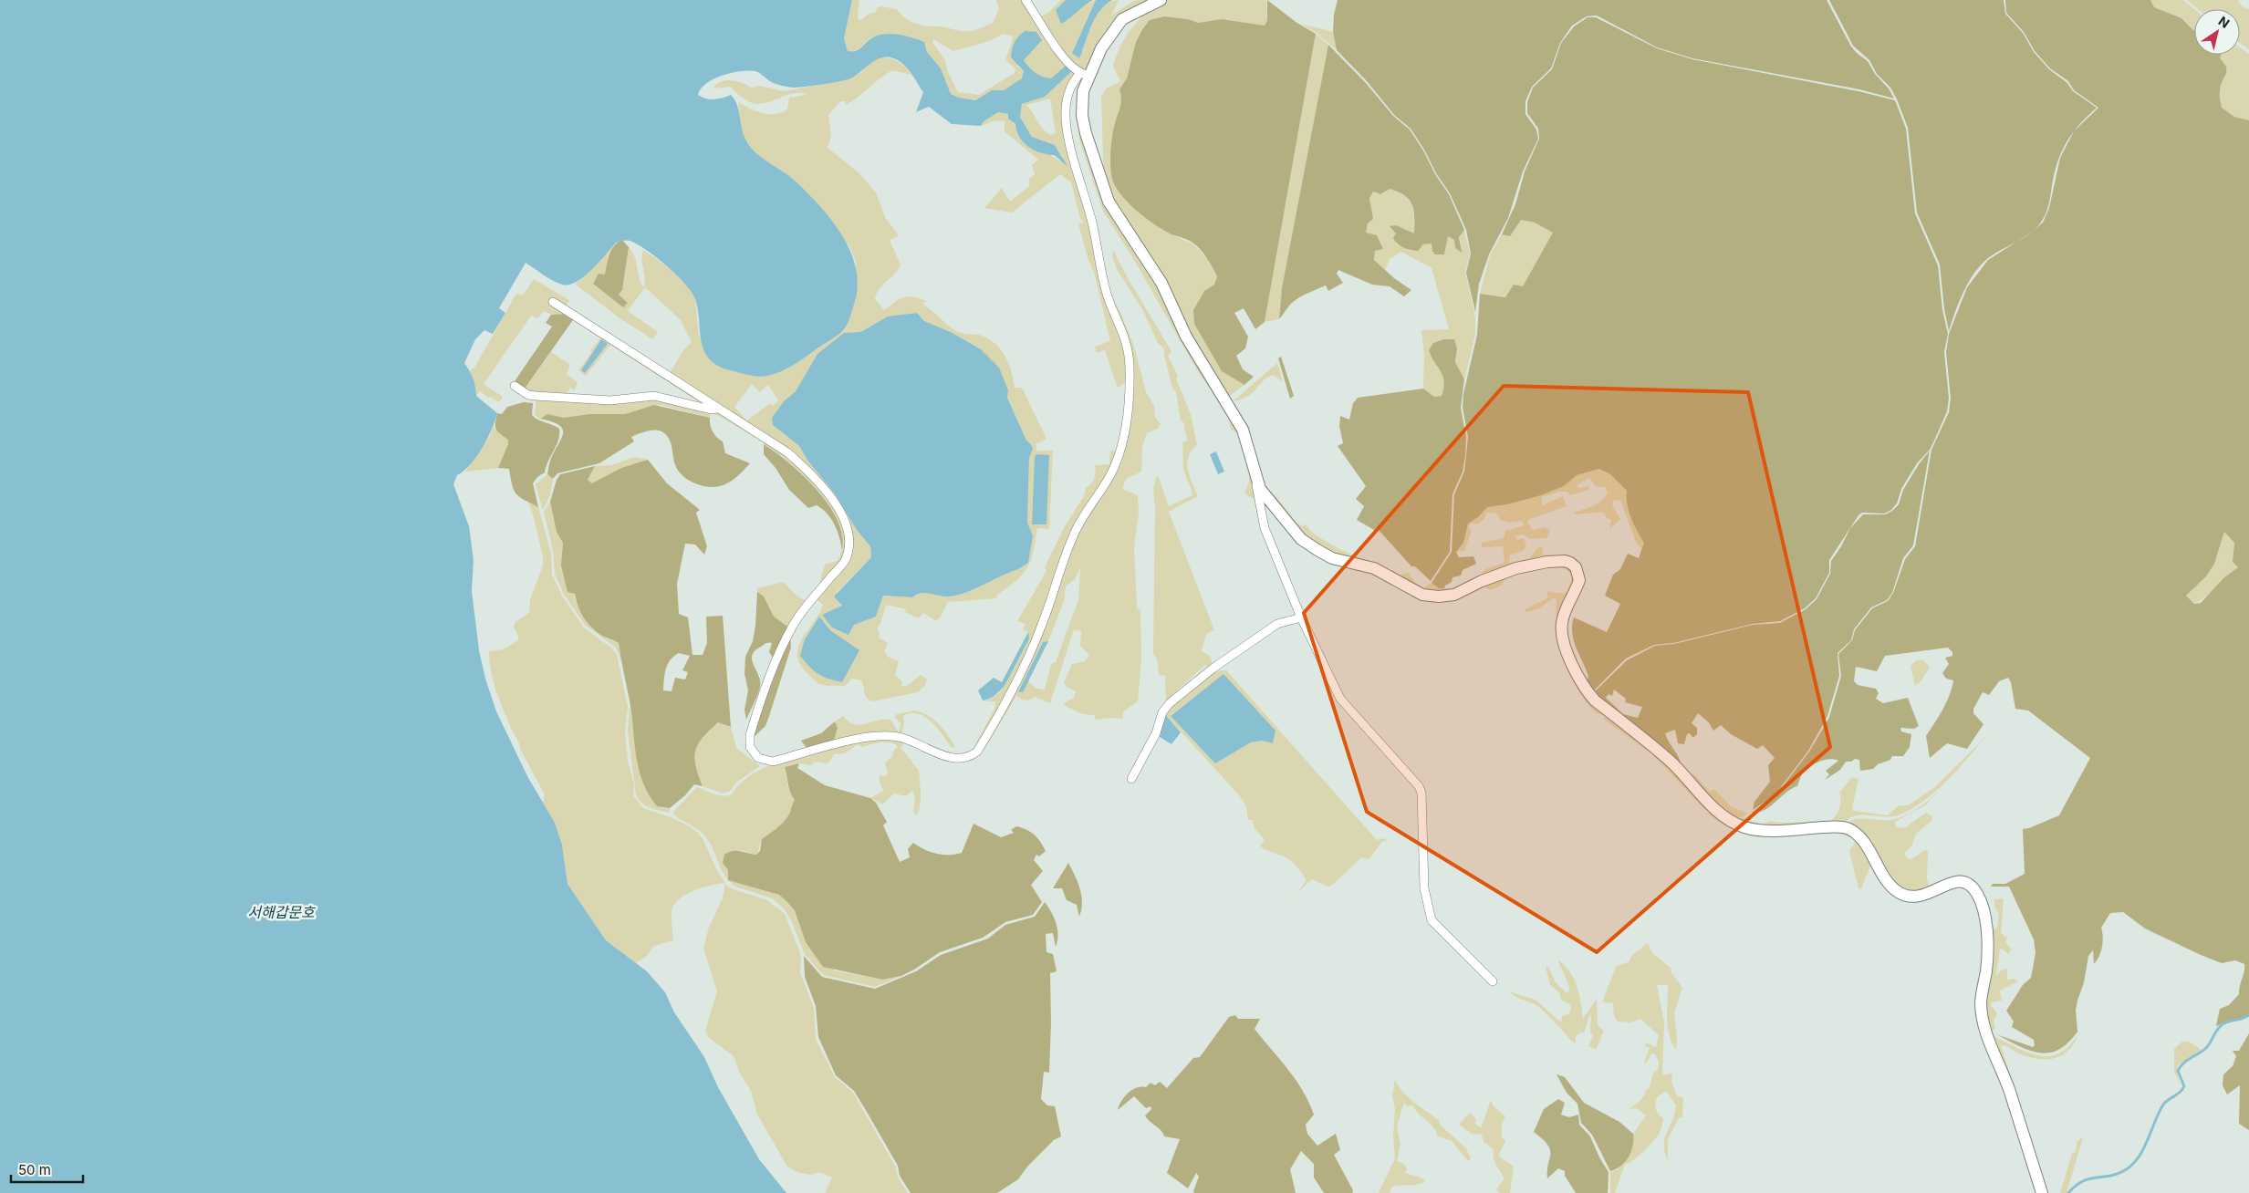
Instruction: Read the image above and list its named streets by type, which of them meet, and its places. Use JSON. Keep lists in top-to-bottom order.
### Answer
{
  "water": ["서해갑문호"],
  "scale_bar": "50 m",
  "north": "top right"
}
